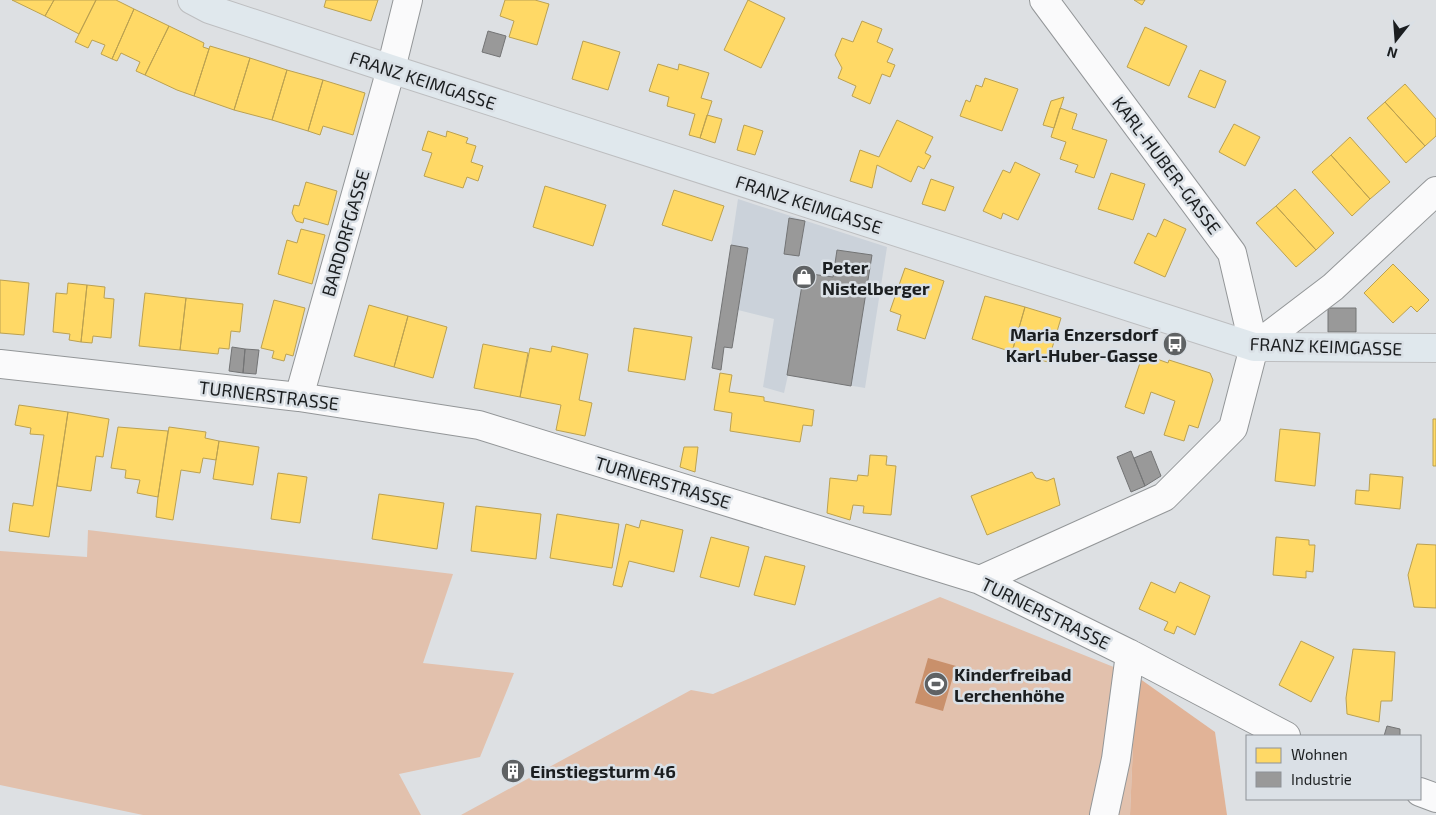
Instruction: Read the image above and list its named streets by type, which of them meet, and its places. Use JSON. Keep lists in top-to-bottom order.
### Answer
{
  "streets": {
    "main road": ["FRANZ KEIMGASSE"],
    "street": ["KARL-HUBER-GASSE", "BARDORFGASSE", "TURNERSTRASSE"]
  },
  "crossings": [
    ["FRANZ KEIMGASSE", "KARL-HUBER-GASSE"],
    ["FRANZ KEIMGASSE", "BARDORFGASSE"],
    ["BARDORFGASSE", "TURNERSTRASSE"]
  ],
  "places": {
    "shop": ["Peter Nistelberger"],
    "bus stop": ["Maria Enzersdorf Karl-Huber-Gasse"],
    "sports": ["Kinderfreibad Lerchenhöhe"],
    "building": ["Einstiegsturm 46"]
  },
  "legend": ["Wohnen", "Industrie"],
  "north": "bottom"
}
